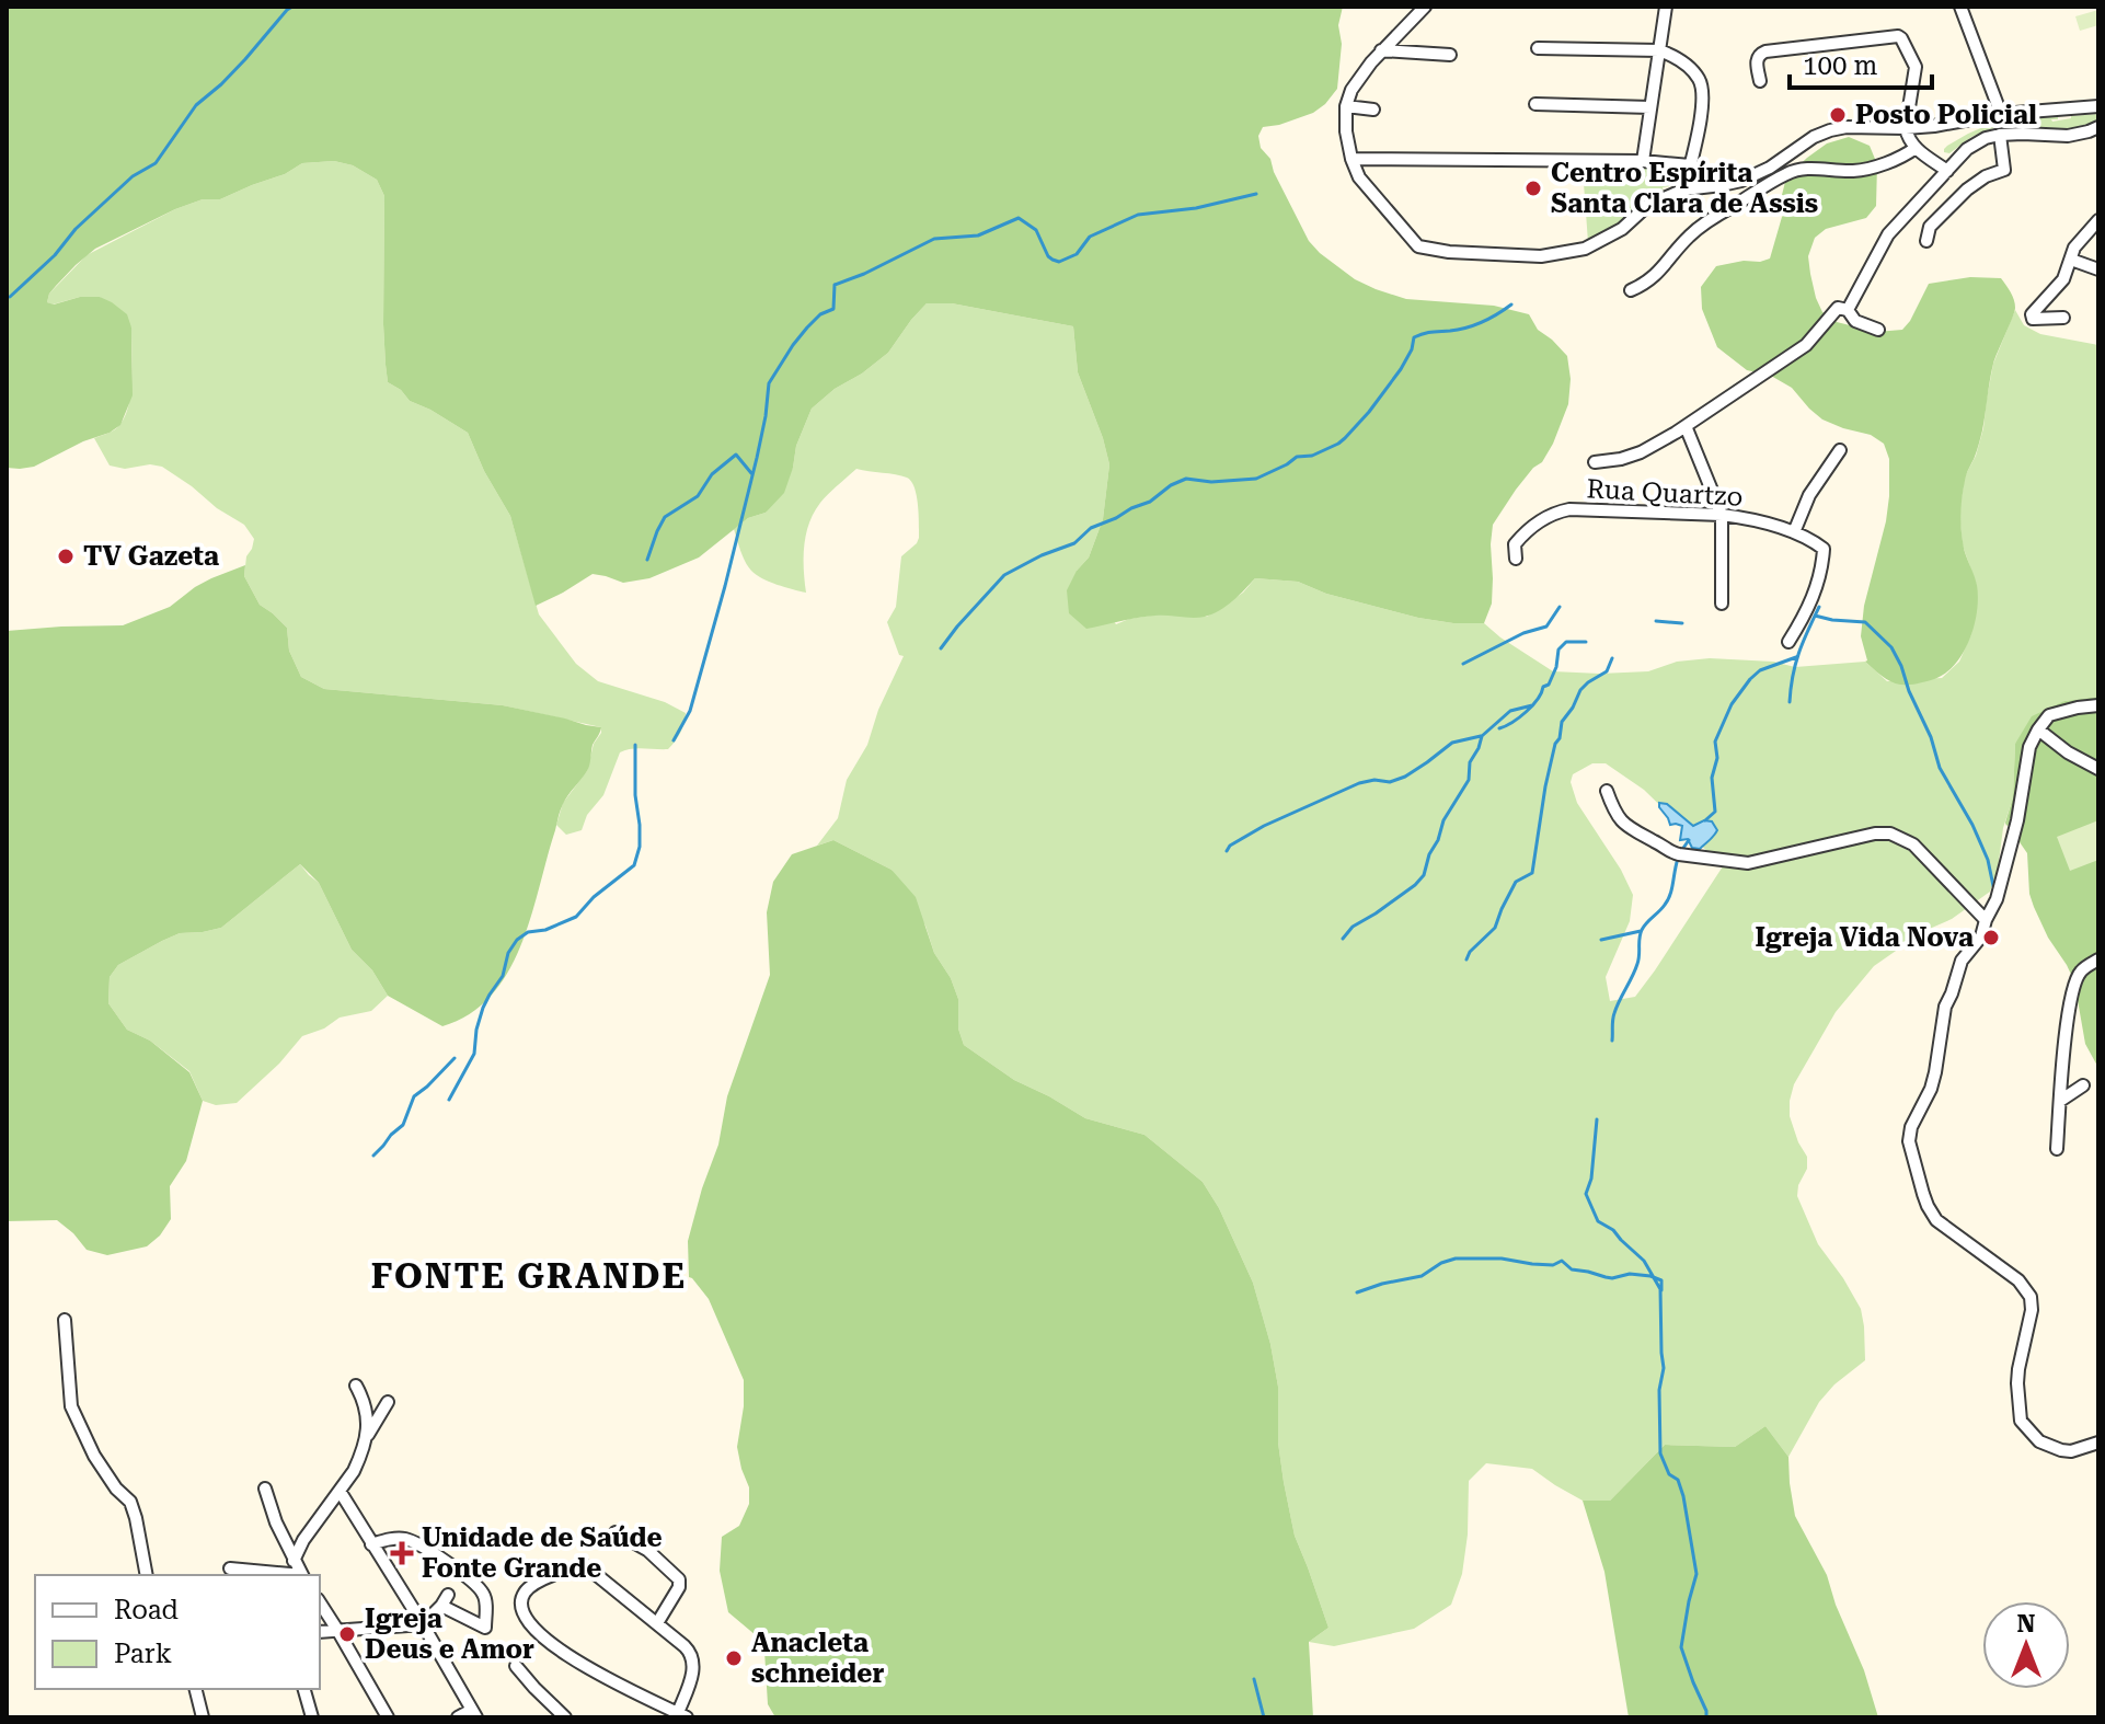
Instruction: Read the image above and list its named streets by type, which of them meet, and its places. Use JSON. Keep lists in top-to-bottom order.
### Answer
{
  "streets": {
    "street": ["Rua Quartzo"]
  },
  "districts": ["FONTE GRANDE"],
  "places": {
    "other": [
      "Posto Policial",
      "Centro Espírita Santa Clara de Assis",
      "TV Gazeta",
      "Igreja Vida Nova",
      "Igreja Deus e Amor",
      "Anacleta schneider"
    ],
    "health": ["Unidade de Saúde Fonte Grande"]
  },
  "legend": ["Road", "Park"],
  "scale_bar": "100 m",
  "north": "top"
}
